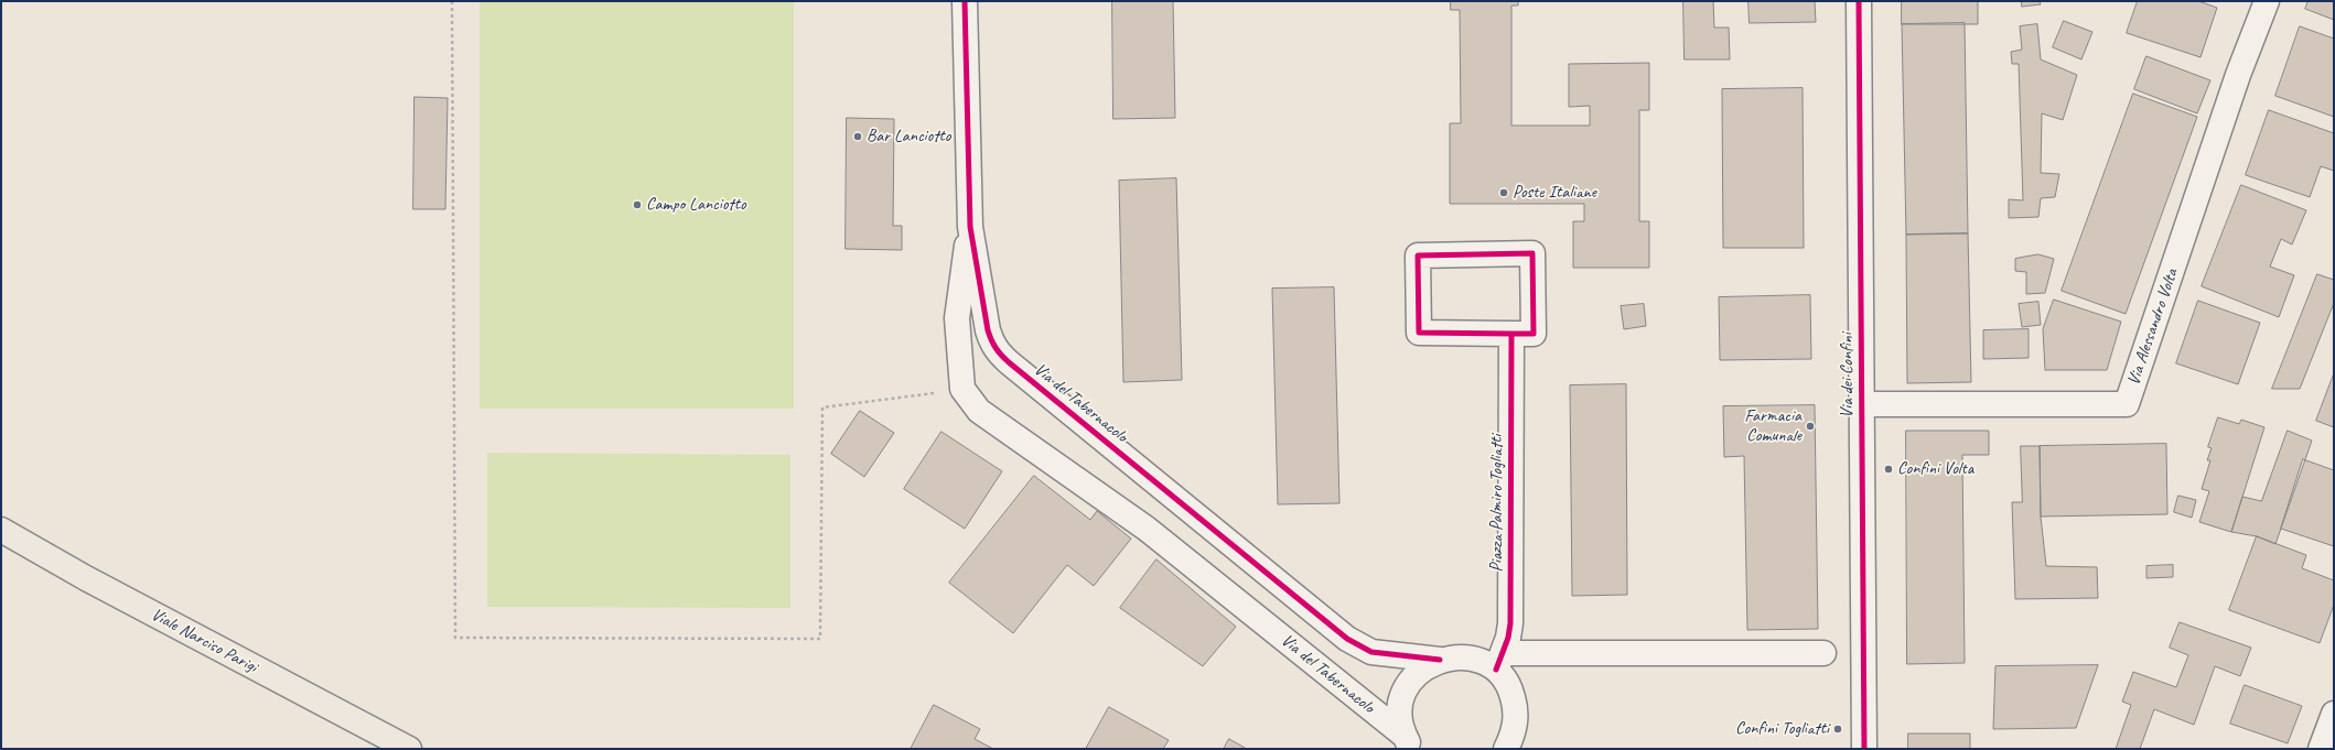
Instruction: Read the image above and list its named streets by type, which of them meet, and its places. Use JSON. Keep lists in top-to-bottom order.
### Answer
{
  "streets": {
    "main road": ["Viale Narciso Parigi"],
    "street": [
      "Via Alessandro Volta",
      "Via dei Confini",
      "Via del Tabernacolo",
      "Piazza Palmiro Togliatti"
    ]
  },
  "crossings": [
    ["Via Alessandro Volta", "Via dei Confini"]
  ],
  "places": [
    "Bar Lanciotto",
    "Poste Italiane",
    "Campo Lanciotto",
    "Farmacia Comunale",
    "Confini Volta",
    "Confini Togliatti"
  ]
}
